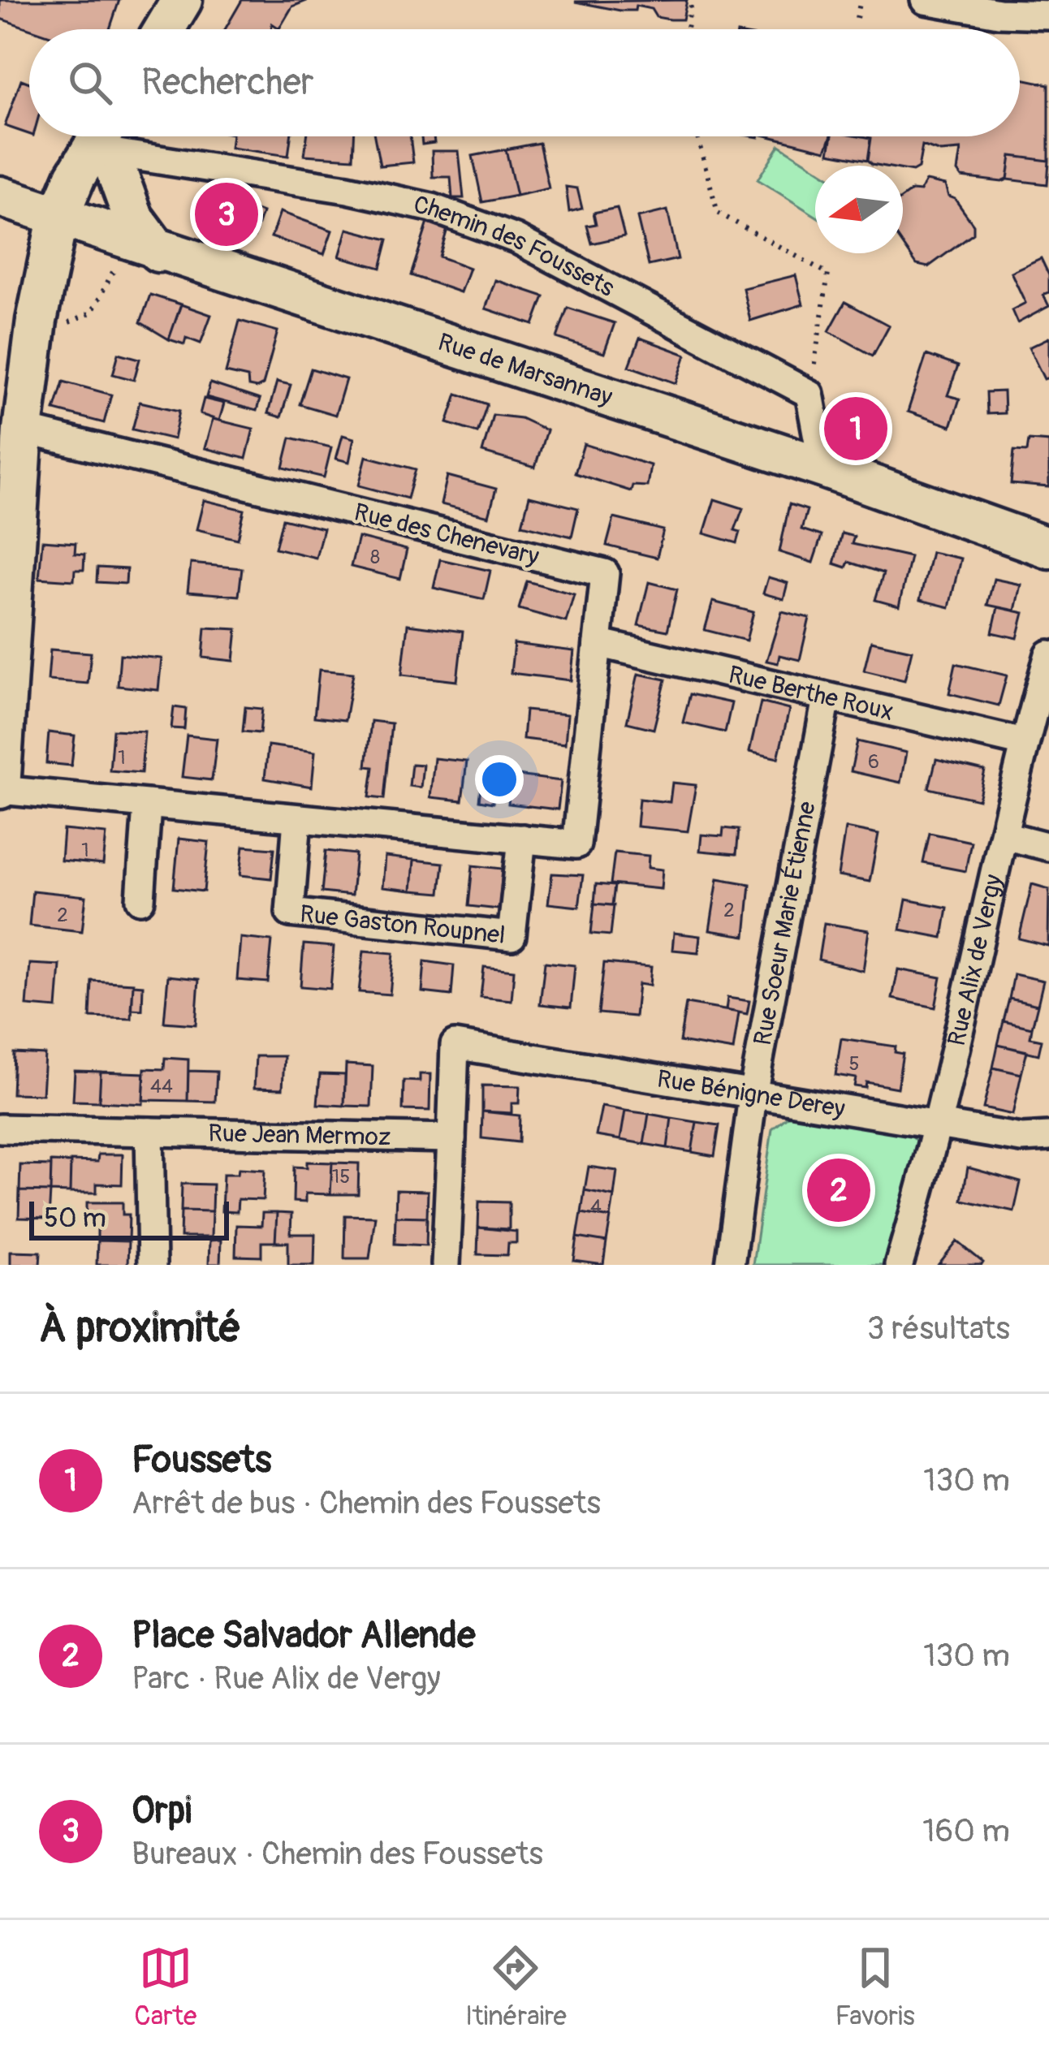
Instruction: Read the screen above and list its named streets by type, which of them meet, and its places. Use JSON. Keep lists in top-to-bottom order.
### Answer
{
  "streets": {
    "street": [
      "Chemin des Foussets",
      "Rue de Marsannay",
      "Rue des Chenevary",
      "Rue Berthe Roux",
      "Rue Gaston Roupnel",
      "Rue Soeur Marie Étienne",
      "Rue Alix de Vergy",
      "Rue Bénigne Derey",
      "Rue Jean Mermoz"
    ]
  },
  "crossings": [
    ["Rue des Chenevary", "Rue Berthe Roux"],
    ["Rue des Chenevary", "Rue Gaston Roupnel"],
    ["Rue Berthe Roux", "Rue Soeur Marie Étienne"],
    ["Rue Berthe Roux", "Rue Alix de Vergy"],
    ["Rue Soeur Marie Étienne", "Rue Bénigne Derey"],
    ["Rue Alix de Vergy", "Rue Bénigne Derey"],
    ["Rue Bénigne Derey", "Rue Jean Mermoz"]
  ],
  "house_numbers": [
    "8",
    "1",
    "6",
    "1",
    "2",
    "2",
    "5",
    "44",
    "15",
    "4"
  ],
  "scale_bar": "50 m",
  "north": "left",
  "page": {
    "search": "Rechercher",
    "pins": ["3", "1", "2"],
    "scale": "50 m",
    "heading": ["À proximité", "3 résultats"],
    "list": [
      {
        "mark": "1",
        "name": "Foussets",
        "note": "Arrêt de bus · Chemin des Foussets",
        "value": "130 m"
      },
      {
        "mark": "2",
        "name": "Place Salvador Allende",
        "note": "Parc · Rue Alix de Vergy",
        "value": "130 m"
      },
      {
        "mark": "3",
        "name": "Orpi",
        "note": "Bureaux · Chemin des Foussets",
        "value": "160 m"
      }
    ],
    "nav": ["Carte", "Itinéraire", "Favoris"]
  }
}
